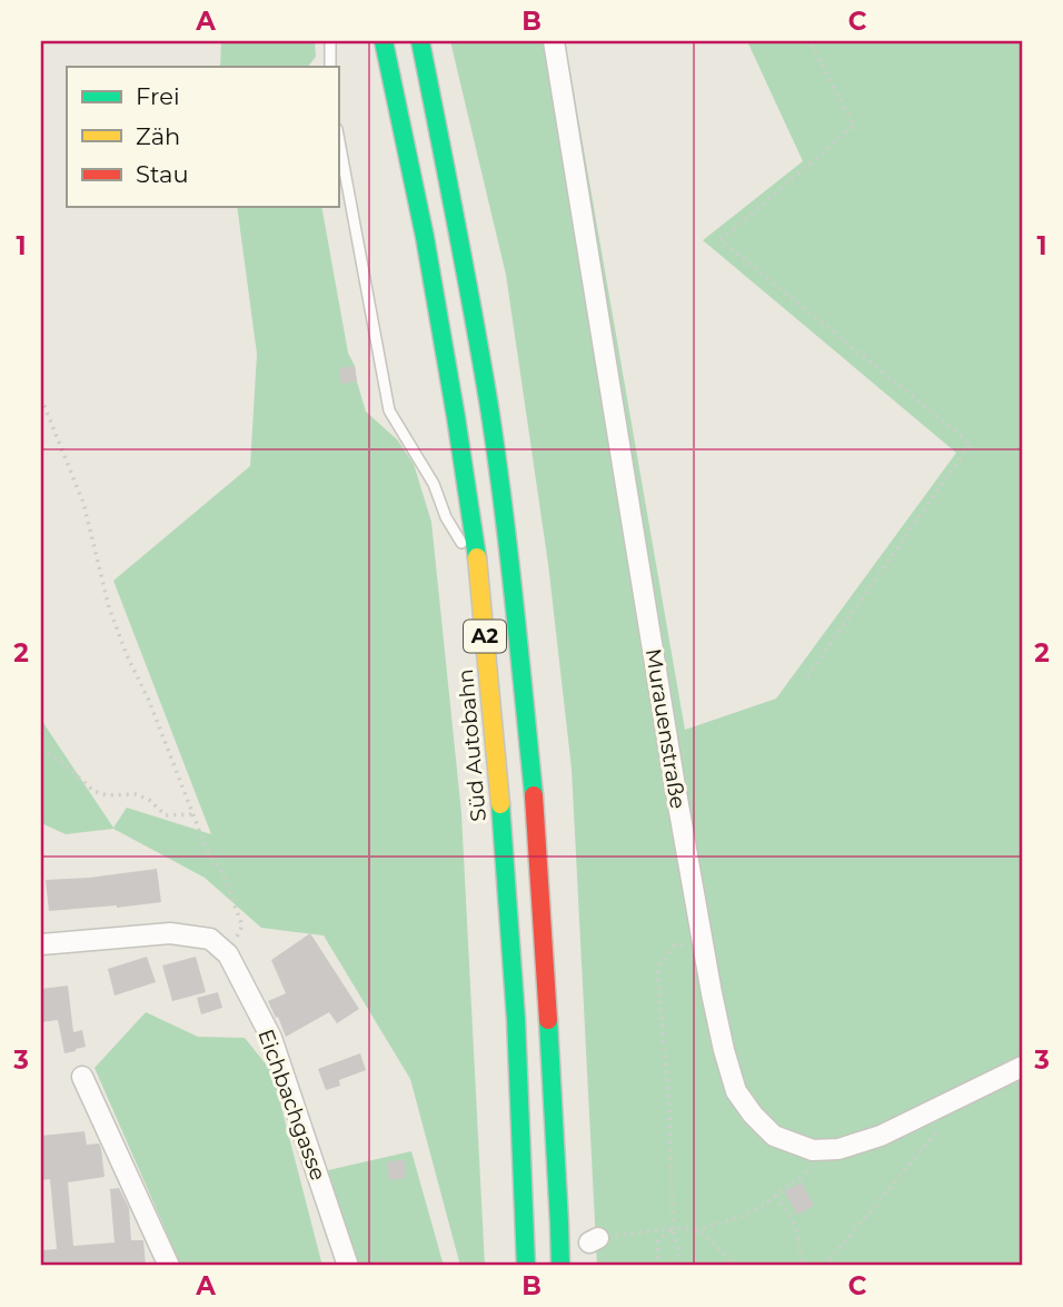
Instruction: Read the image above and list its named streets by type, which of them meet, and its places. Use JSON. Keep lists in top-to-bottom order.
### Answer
{
  "streets": {
    "highway": ["A2", "Süd Autobahn"],
    "street": ["Murauenstraße", "Eichbachgasse"]
  },
  "legend": ["Frei", "Zäh", "Stau"],
  "grid": {
    "columns": ["A", "B", "C"],
    "rows": ["1", "2", "3"]
  }
}
